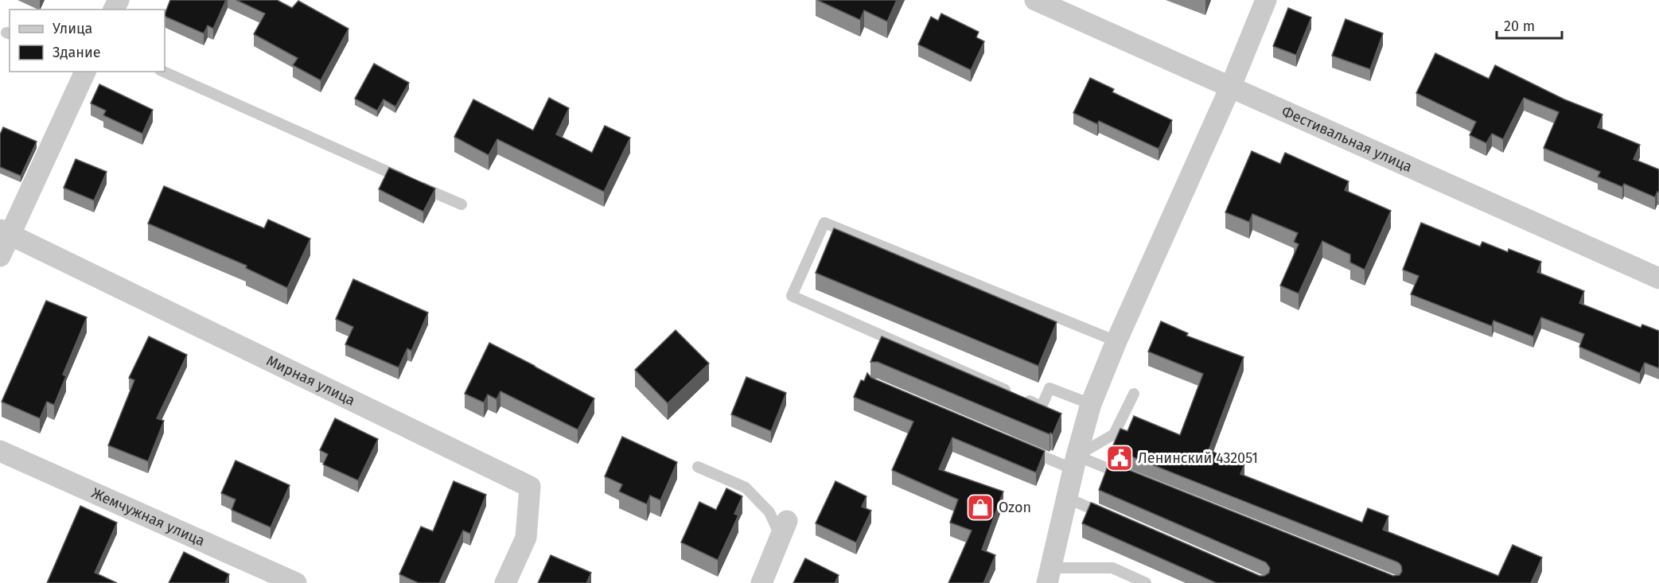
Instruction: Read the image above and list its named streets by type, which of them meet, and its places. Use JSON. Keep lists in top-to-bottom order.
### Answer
{
  "streets": {
    "street": ["Фестивальная улица", "Мирная улица", "Жемчужная улица"]
  },
  "places": {
    "public building": ["Ленинский 432051"],
    "shop": ["Ozon"]
  },
  "legend": ["Улица", "Здание"],
  "scale_bar": "20 m"
}
